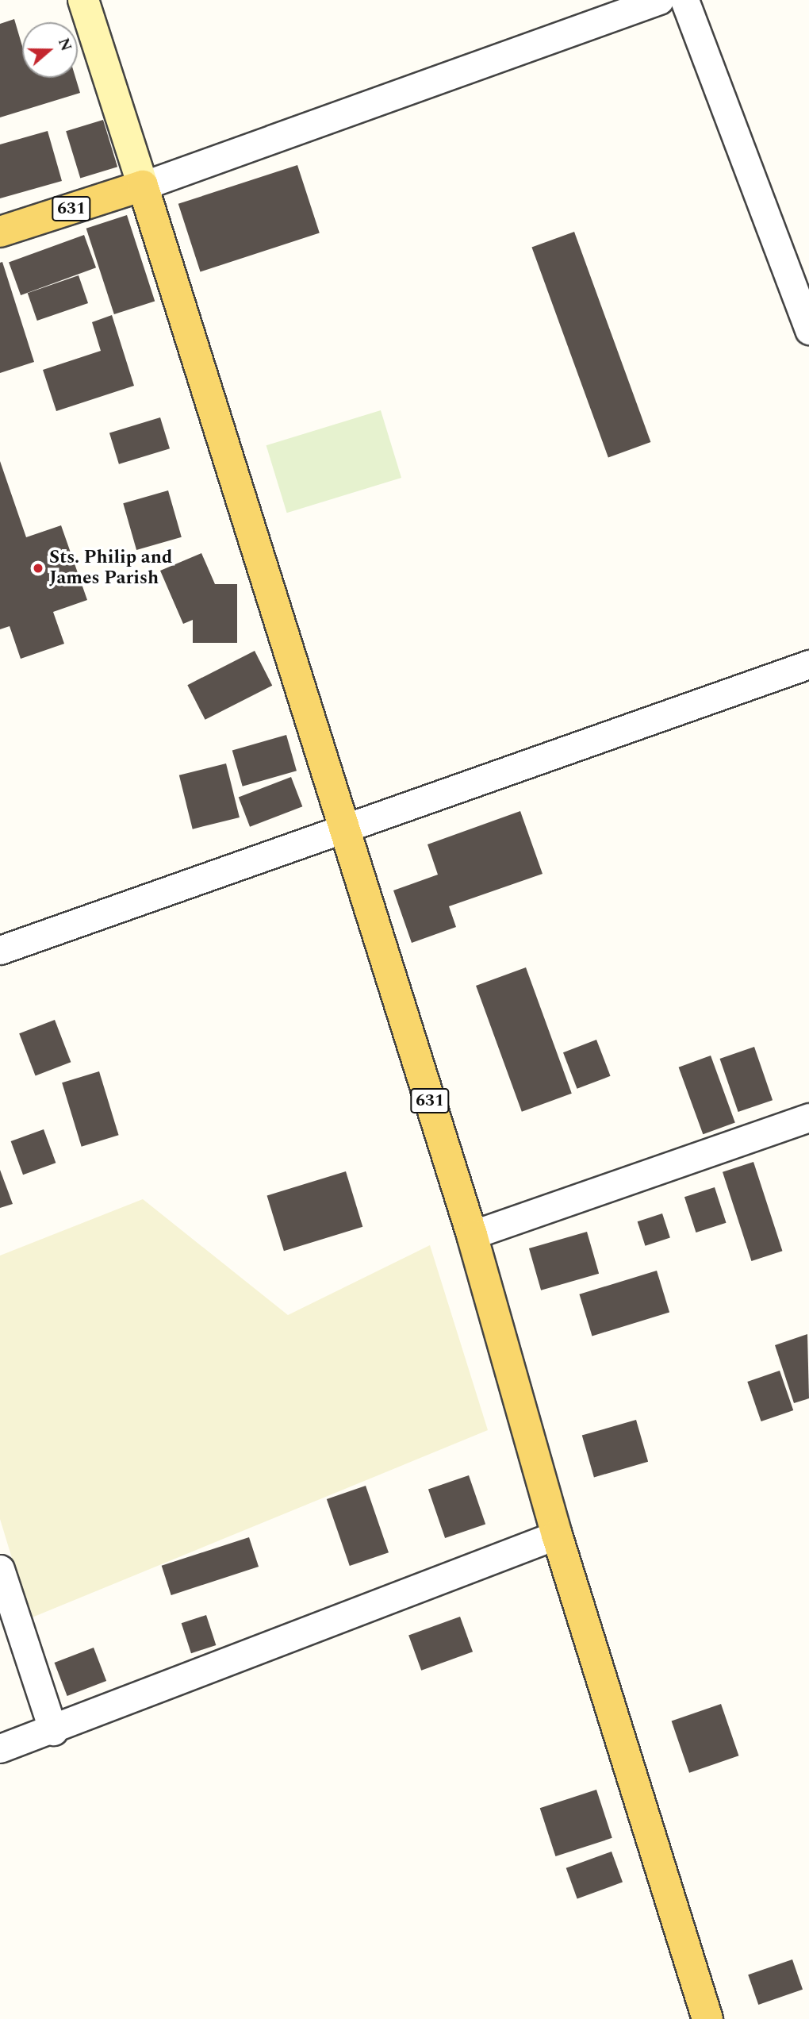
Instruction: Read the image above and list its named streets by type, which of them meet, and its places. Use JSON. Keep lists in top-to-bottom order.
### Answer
{
  "streets": {
    "main road": ["631"]
  },
  "places": ["Sts. Philip and James Parish"],
  "north": "right"
}
